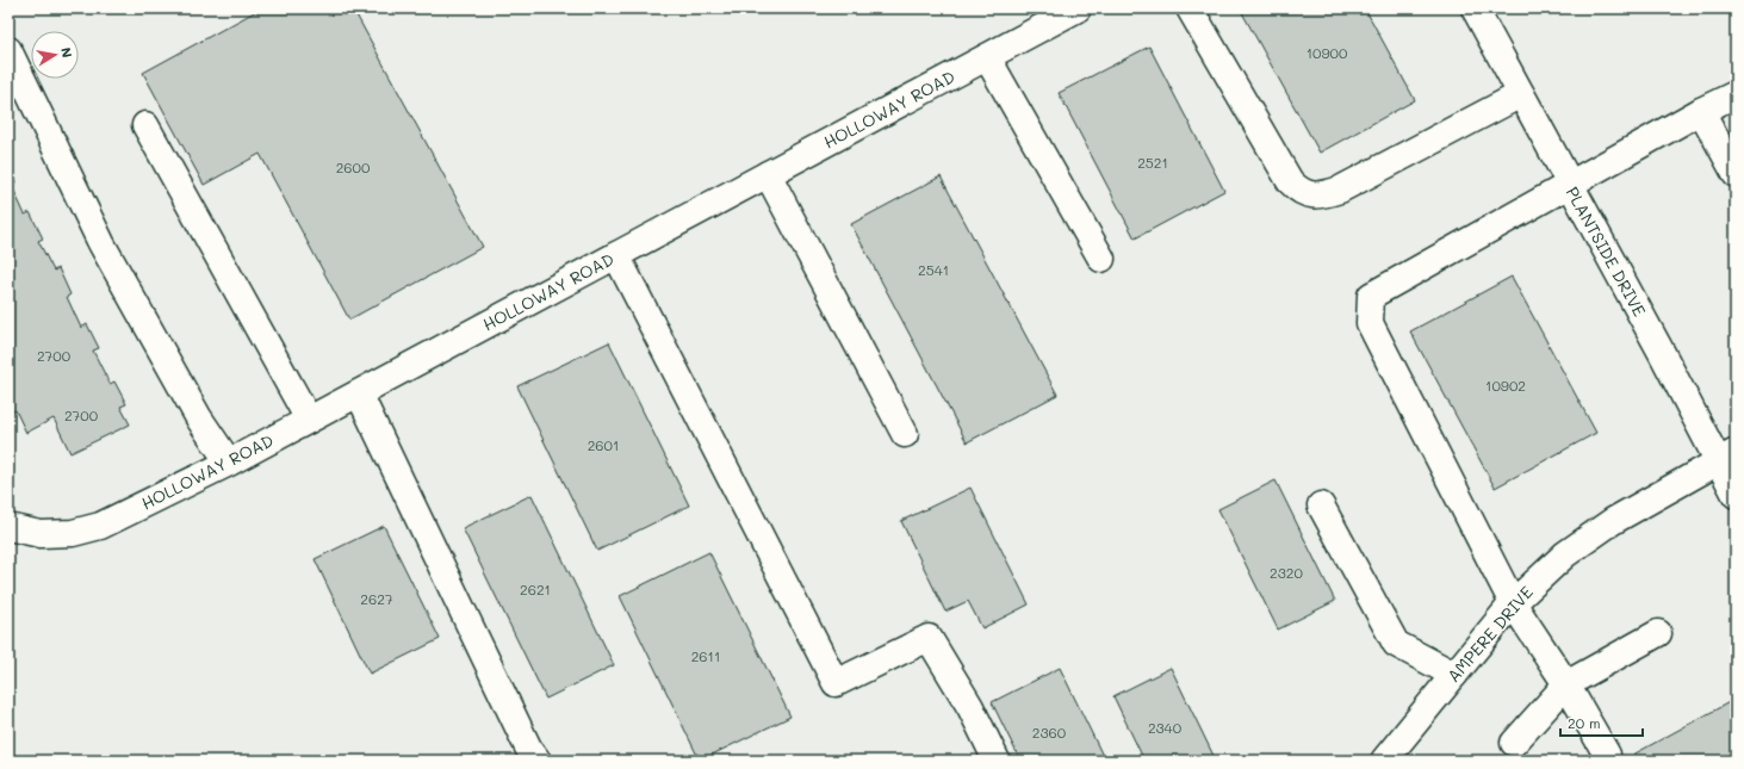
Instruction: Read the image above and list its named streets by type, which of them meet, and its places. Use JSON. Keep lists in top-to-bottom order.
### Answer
{
  "streets": {
    "street": ["HOLLOWAY ROAD", "PLANTSIDE DRIVE", "AMPERE DRIVE"]
  },
  "crossings": [
    ["PLANTSIDE DRIVE", "AMPERE DRIVE"]
  ],
  "house_numbers": [
    "10900",
    "2521",
    "2600",
    "2541",
    "2700",
    "10902",
    "2700",
    "2601",
    "2320",
    "2621",
    "2627",
    "2611",
    "2340",
    "2360"
  ],
  "scale_bar": "20 m",
  "north": "right"
}
